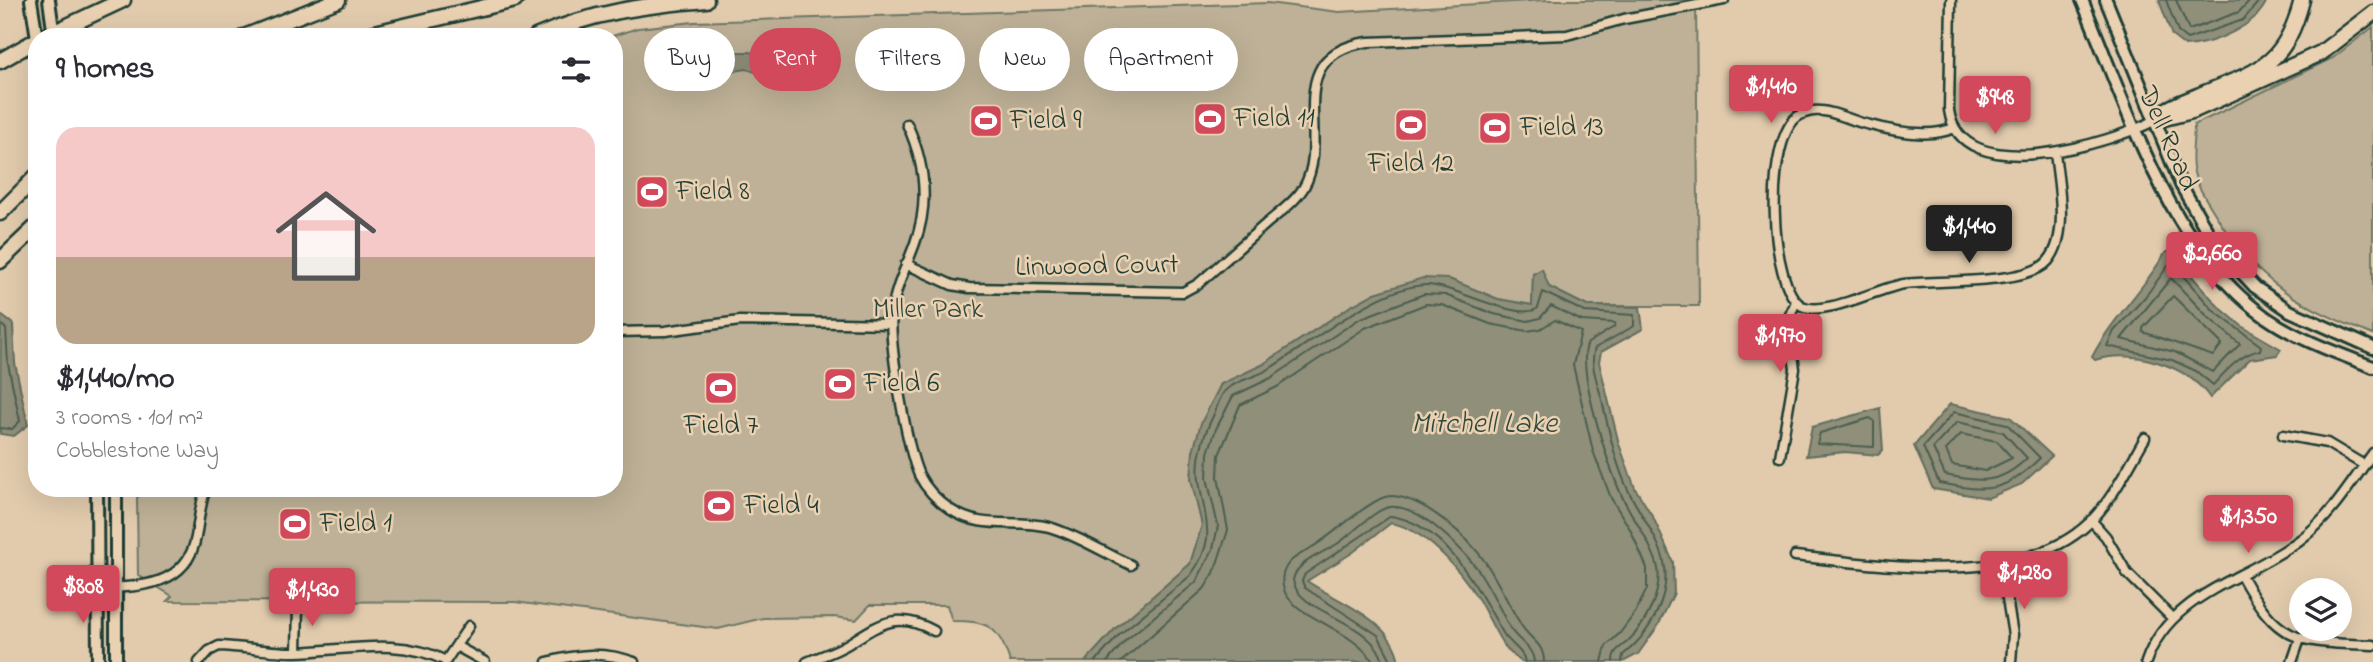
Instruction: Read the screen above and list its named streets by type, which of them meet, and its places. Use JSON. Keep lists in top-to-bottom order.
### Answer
{
  "streets": {
    "main road": ["Dell Road"],
    "street": ["Linwood Court"]
  },
  "water": ["Mitchell Lake"],
  "parks": ["Miller Park"],
  "places": {
    "sports": [
      "Field 11",
      "Field 9",
      "Field 12",
      "Field 13",
      "Field 8",
      "Field 6",
      "Field 7",
      "Field 4",
      "Field 1"
    ]
  },
  "page": {
    "chip": [
      "Buy",
      "Rent",
      "Filters",
      "New",
      "Apartment"
    ],
    "heading": "9 homes",
    "price": [
      "$1,410",
      "$948",
      "$1,440",
      "$2,660",
      "$1,970",
      "$1,350",
      "$1,280",
      "$808",
      "$1,430"
    ],
    "list": [
      {
        "name": "$1,440/mo",
        "note": "3 rooms · 101 m² · Cobblestone Way"
      }
    ]
  }
}
